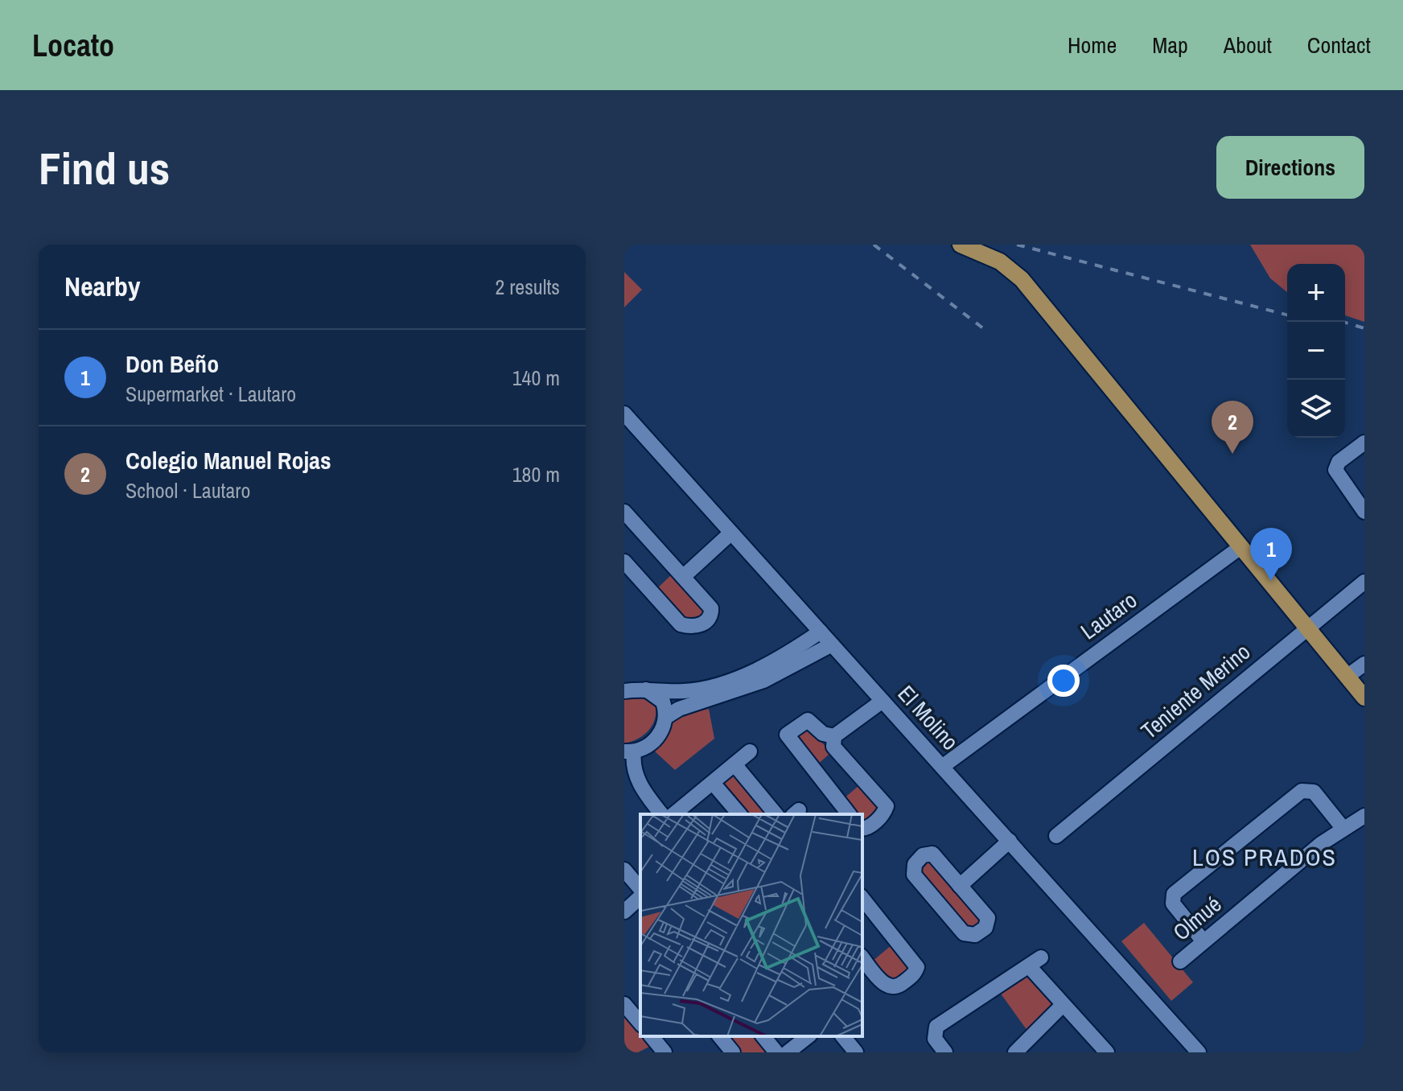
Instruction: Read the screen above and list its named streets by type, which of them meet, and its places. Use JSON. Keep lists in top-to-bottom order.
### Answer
{
  "streets": {
    "street": [
      "Lautaro",
      "Teniente Merino",
      "El Molino",
      "Olmué"
    ]
  },
  "crossings": [
    ["Lautaro", "El Molino"]
  ],
  "districts": ["LOS PRADOS"],
  "page": {
    "header": "Locato",
    "nav": [
      "Home",
      "Map",
      "About",
      "Contact"
    ],
    "buttons": "Directions",
    "title": "Find us",
    "heading": ["Nearby", "2 results"],
    "map_buttons": ["+", "−"],
    "list": [
      {
        "mark": "1",
        "name": "Don Beño",
        "note": "Supermarket · Lautaro",
        "value": "140 m"
      },
      {
        "mark": "2",
        "name": "Colegio Manuel Rojas",
        "note": "School · Lautaro",
        "value": "180 m"
      }
    ],
    "pins": ["2", "1"]
  }
}
